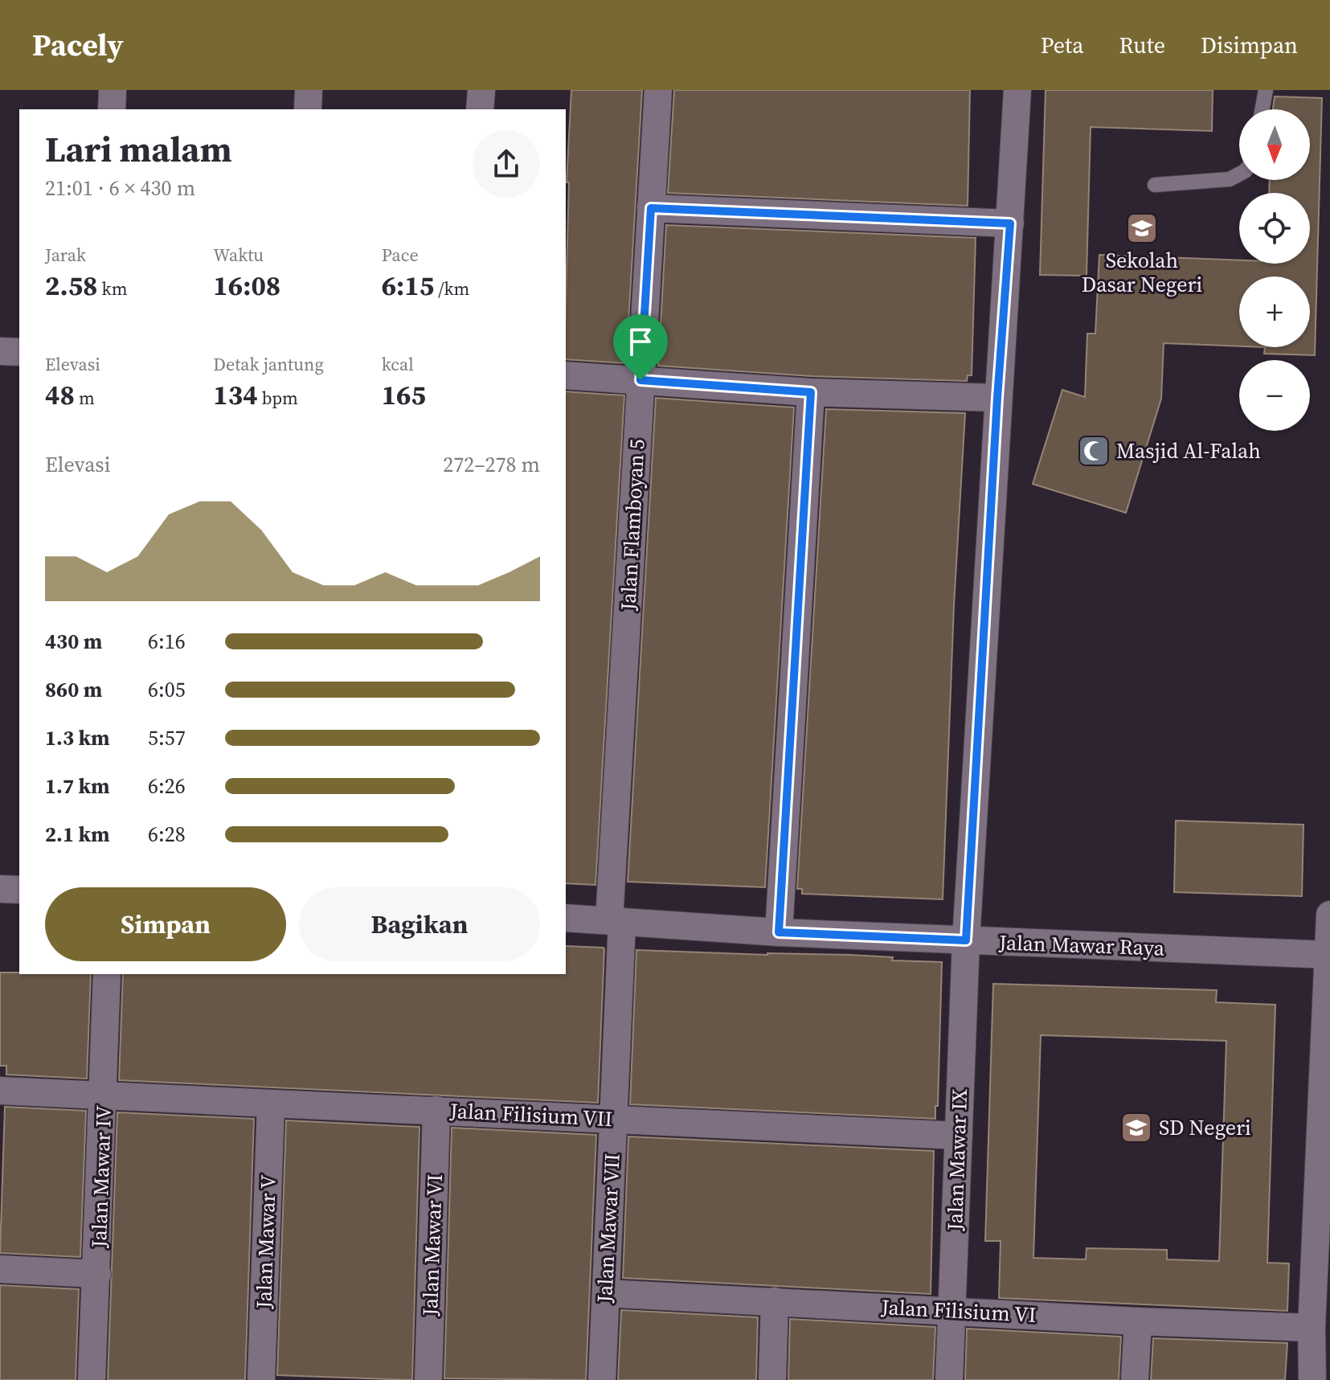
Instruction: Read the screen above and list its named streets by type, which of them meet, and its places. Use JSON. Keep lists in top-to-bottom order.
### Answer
{
  "streets": {
    "street": [
      "Jalan Flamboyan 5",
      "Jalan Mawar Raya",
      "Jalan Filisium VII",
      "Jalan Mawar IX",
      "Jalan Mawar IV",
      "Jalan Mawar VII",
      "Jalan Mawar V",
      "Jalan Mawar VI",
      "Jalan Filisium VI"
    ]
  },
  "crossings": [
    ["Jalan Flamboyan 5", "Jalan Mawar Raya"],
    ["Jalan Flamboyan 5", "Jalan Mawar VII"],
    ["Jalan Mawar Raya", "Jalan Mawar IX"],
    ["Jalan Mawar Raya", "Jalan Mawar VII"],
    ["Jalan Filisium VII", "Jalan Mawar IX"],
    ["Jalan Filisium VII", "Jalan Mawar IV"],
    ["Jalan Filisium VII", "Jalan Mawar VII"],
    ["Jalan Filisium VII", "Jalan Mawar V"],
    ["Jalan Filisium VII", "Jalan Mawar VI"],
    ["Jalan Mawar IX", "Jalan Filisium VI"],
    ["Jalan Mawar VII", "Jalan Filisium VI"]
  ],
  "places": {
    "school or university": ["Sekolah Dasar Negeri", "SD Negeri"],
    "mosque": ["Masjid Al-Falah"]
  },
  "north": "bottom",
  "page": {
    "header": "Pacely",
    "nav": ["Peta", "Rute", "Disimpan"],
    "map_buttons": ["+", "−"],
    "heading": ["Lari malam", "21:01 · 6 × 430 m"],
    "stats": [
      ["Jarak", "2.58 km"],
      ["Waktu", "16:08"],
      ["Pace", "6:15 /km"],
      ["Elevasi", "48 m"],
      ["Detak jantung", "134 bpm"],
      ["kcal", "165"]
    ],
    "chart": ["Elevasi", "272–278 m"],
    "list": [
      {
        "name": "430 m",
        "note": "6:16"
      },
      {
        "name": "860 m",
        "note": "6:05"
      },
      {
        "name": "1.3 km",
        "note": "5:57"
      },
      {
        "name": "1.7 km",
        "note": "6:26"
      },
      {
        "name": "2.1 km",
        "note": "6:28"
      }
    ],
    "buttons": ["Simpan", "Bagikan"]
  }
}
